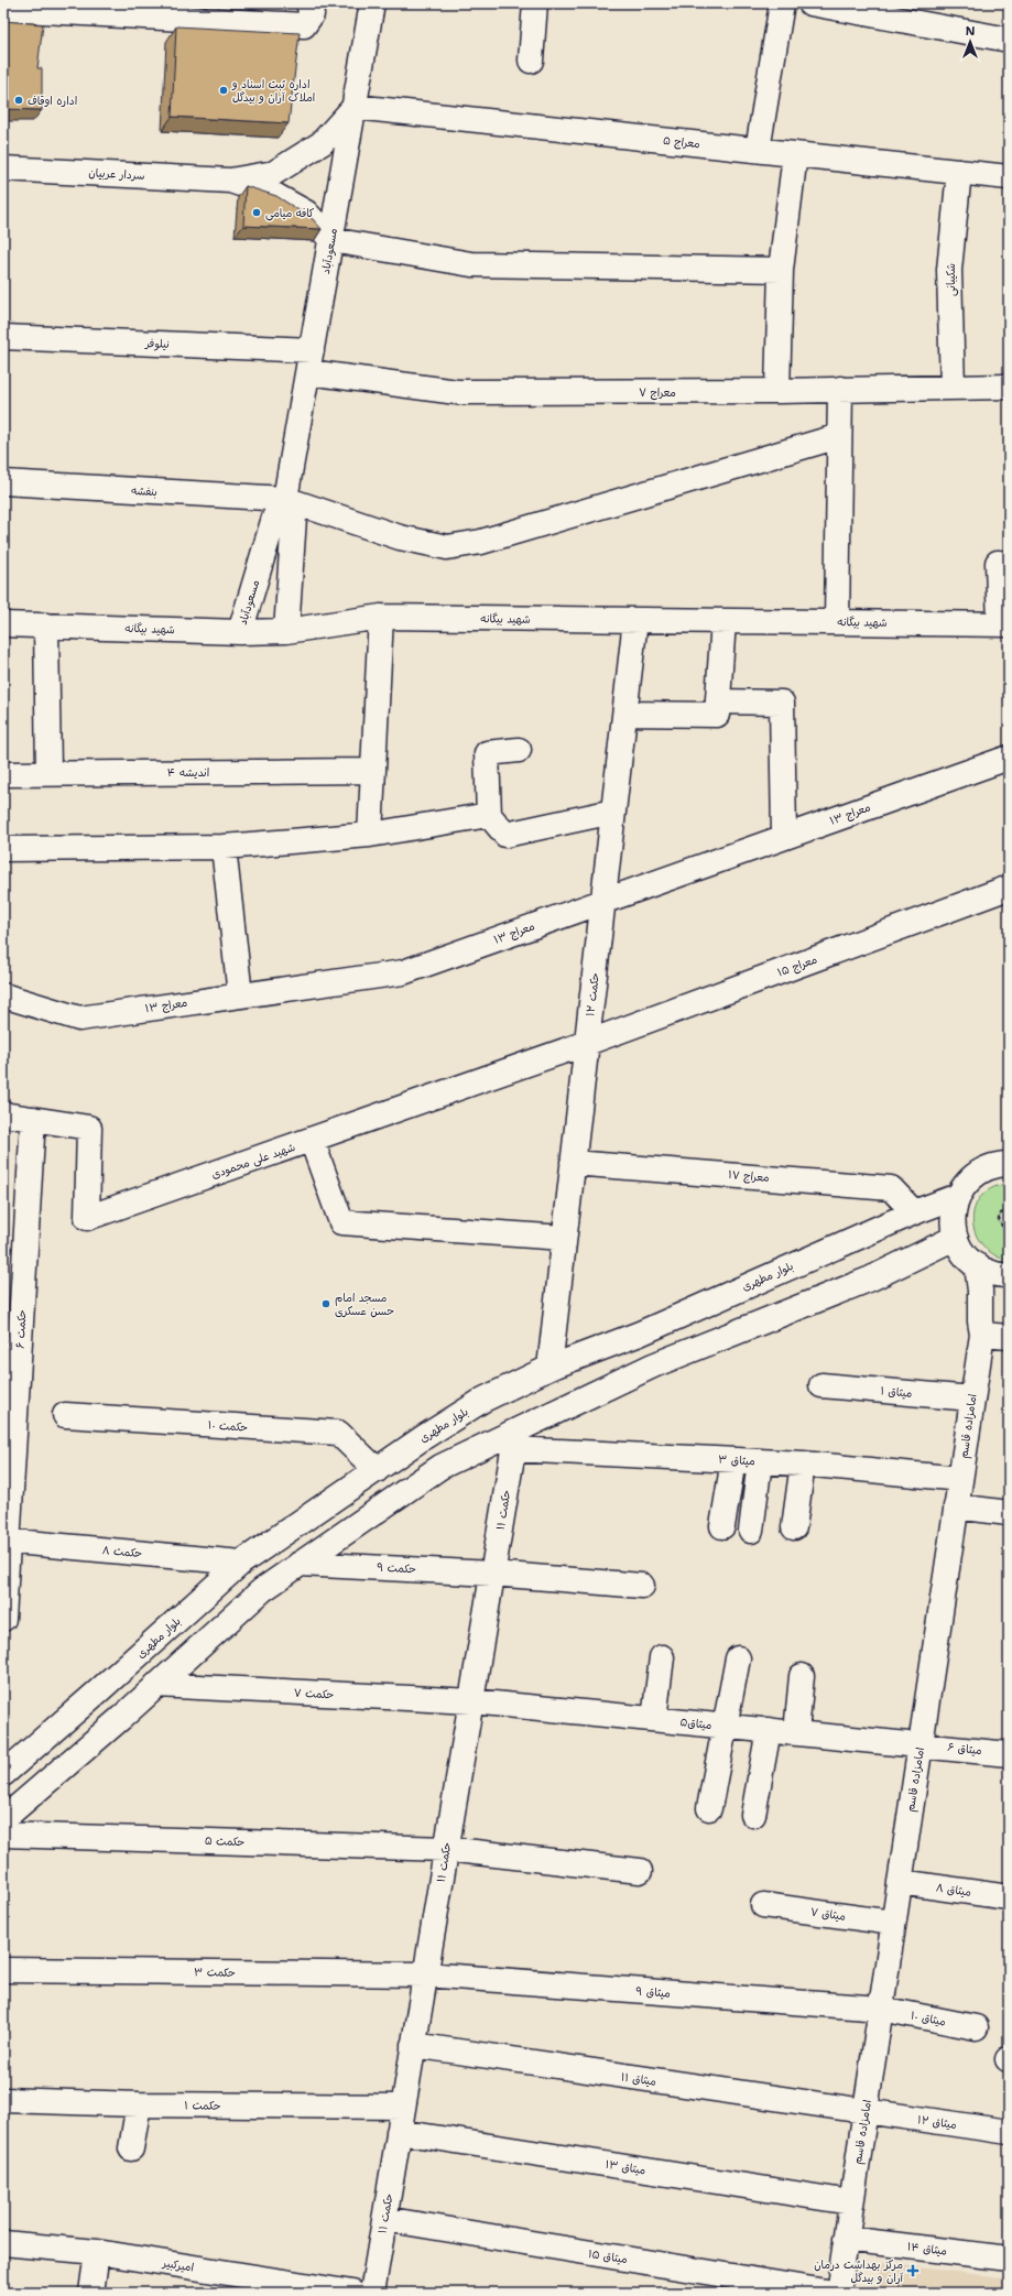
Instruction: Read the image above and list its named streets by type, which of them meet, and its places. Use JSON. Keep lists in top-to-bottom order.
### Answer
{
  "streets": {
    "street": [
      "معراج ۵",
      "سردار عربیان",
      "مسعودآباد",
      "شکیبانی",
      "نیلوفر",
      "معراج ۷",
      "بنفشه",
      "شهید بیگانه",
      "اندیشه ۴",
      "معراج ۱۳",
      "معراج ۱۵",
      "حکمت ۱۲",
      "شهید علی محمودی",
      "معراج ۱۷",
      "بلوار مطهری",
      "حکمت ۶",
      "میثاق ۱",
      "حکمت ۱۰",
      "امامزاده قاسم",
      "میثاق ۳",
      "حکمت ۱۱",
      "حکمت ۸",
      "حکمت ۹",
      "حکمت ۷",
      "میثاق۵",
      "میثاق ۶",
      "حکمت ۵",
      "میثاق ۸",
      "میثاق ۷",
      "حکمت ۳",
      "میثاق ۹",
      "میثاق ۱۰",
      "میثاق ۱۱",
      "حکمت ۱",
      "میثاق ۱۲",
      "میثاق ۱۳",
      "میثاق ۱۴",
      "میثاق ۱۵",
      "امیرکبیر"
    ]
  },
  "crossings": [
    ["معراج ۵", "مسعودآباد"],
    ["معراج ۵", "شکیبانی"],
    ["مسعودآباد", "نیلوفر"],
    ["مسعودآباد", "معراج ۷"],
    ["مسعودآباد", "بنفشه"],
    ["مسعودآباد", "شهید بیگانه"],
    ["شکیبانی", "معراج ۷"],
    ["نیلوفر", "معراج ۷"],
    ["شهید بیگانه", "حکمت ۱۲"],
    ["معراج ۱۳", "حکمت ۱۲"],
    ["معراج ۱۵", "حکمت ۱۲"],
    ["معراج ۱۵", "شهید علی محمودی"],
    ["حکمت ۱۲", "شهید علی محمودی"],
    ["حکمت ۱۲", "معراج ۱۷"],
    ["حکمت ۱۲", "بلوار مطهری"],
    ["شهید علی محمودی", "حکمت ۶"],
    ["معراج ۱۷", "بلوار مطهری"],
    ["بلوار مطهری", "حکمت ۱۰"],
    ["بلوار مطهری", "حکمت ۸"],
    ["حکمت ۶", "حکمت ۸"],
    ["میثاق ۱", "امامزاده قاسم"],
    ["امامزاده قاسم", "میثاق ۳"],
    ["امامزاده قاسم", "میثاق۵"],
    ["امامزاده قاسم", "میثاق ۶"],
    ["امامزاده قاسم", "میثاق ۸"],
    ["امامزاده قاسم", "میثاق ۷"],
    ["امامزاده قاسم", "میثاق ۹"],
    ["امامزاده قاسم", "میثاق ۱۰"],
    ["امامزاده قاسم", "میثاق ۱۱"],
    ["امامزاده قاسم", "میثاق ۱۲"],
    ["امامزاده قاسم", "میثاق ۱۳"],
    ["امامزاده قاسم", "میثاق ۱۴"],
    ["میثاق ۳", "حکمت ۱۱"],
    ["حکمت ۱۱", "حکمت ۹"],
    ["حکمت ۱۱", "حکمت ۷"],
    ["حکمت ۱۱", "میثاق۵"],
    ["حکمت ۱۱", "حکمت ۵"],
    ["حکمت ۱۱", "حکمت ۳"],
    ["حکمت ۱۱", "میثاق ۹"],
    ["حکمت ۱۱", "میثاق ۱۱"],
    ["حکمت ۱۱", "حکمت ۱"],
    ["حکمت ۱۱", "میثاق ۱۳"],
    ["حکمت ۱۱", "میثاق ۱۵"],
    ["حکمت ۷", "میثاق۵"],
    ["میثاق۵", "میثاق ۶"],
    ["حکمت ۳", "میثاق ۹"],
    ["میثاق ۹", "میثاق ۱۰"],
    ["میثاق ۱۱", "میثاق ۱۲"]
  ],
  "places": {
    "other": [
      "اداره ثبت اسناد و املاک آران و بیدگل",
      "اداره اوقاف",
      "کافه میامی",
      "مسجد امام حسن عسکری"
    ],
    "health": ["مرکز بهداشت درمان آران و بیدگل"]
  },
  "north": "top"
}
